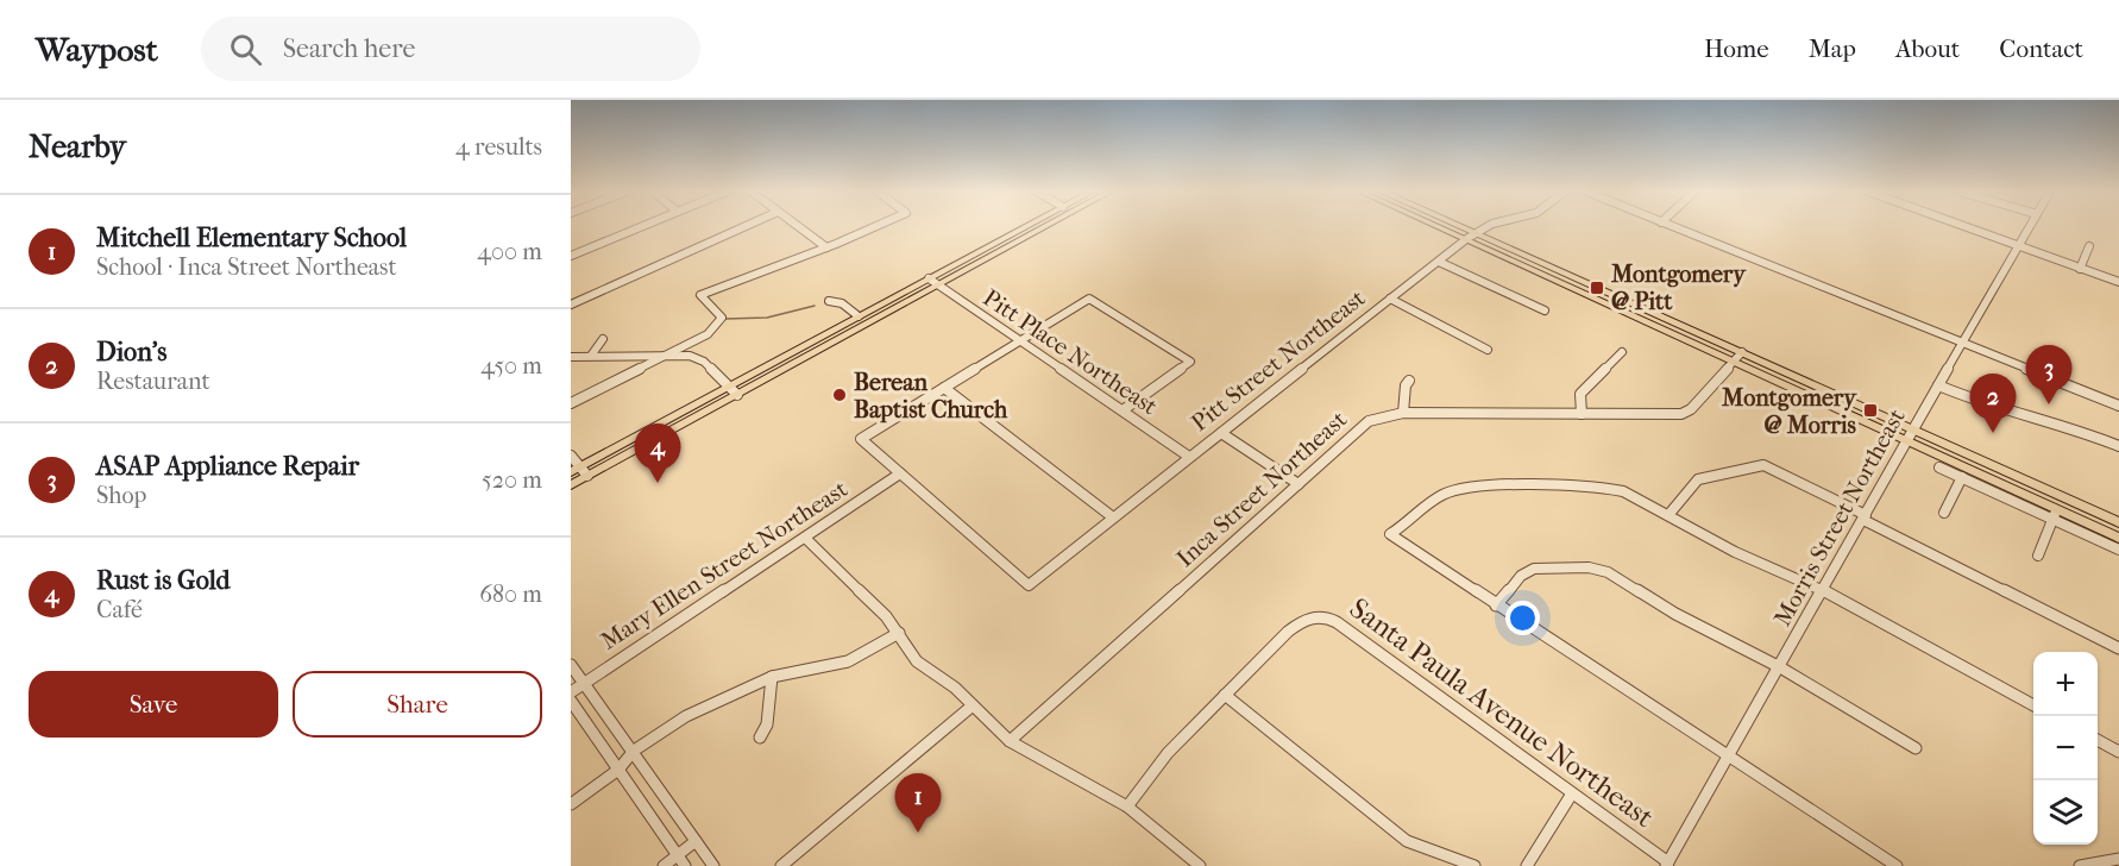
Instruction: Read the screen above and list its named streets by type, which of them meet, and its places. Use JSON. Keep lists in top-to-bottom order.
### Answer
{
  "streets": {
    "street": [
      "Pitt Place Northeast",
      "Pitt Street Northeast",
      "Inca Street Northeast",
      "Morris Street Northeast",
      "Mary Ellen Street Northeast",
      "Santa Paula Avenue Northeast"
    ]
  },
  "crossings": [
    ["Pitt Place Northeast", "Pitt Street Northeast"],
    ["Pitt Street Northeast", "Mary Ellen Street Northeast"],
    ["Morris Street Northeast", "Santa Paula Avenue Northeast"]
  ],
  "places": {
    "transit": ["Montgomery @ Pitt", "Montgomery @ Morris"],
    "other": ["Berean Baptist Church"]
  },
  "page": {
    "header": "Waypost",
    "search": "Search here",
    "nav": [
      "Home",
      "Map",
      "About",
      "Contact"
    ],
    "heading": ["Nearby", "4 results"],
    "list": [
      {
        "mark": "1",
        "name": "Mitchell Elementary School",
        "note": "School · Inca Street Northeast",
        "value": "400 m"
      },
      {
        "mark": "2",
        "name": "Dion's",
        "note": "Restaurant",
        "value": "450 m"
      },
      {
        "mark": "3",
        "name": "ASAP Appliance Repair",
        "note": "Shop",
        "value": "520 m"
      },
      {
        "mark": "4",
        "name": "Rust is Gold",
        "note": "Café",
        "value": "680 m"
      }
    ],
    "pins": [
      "3",
      "2",
      "4",
      "1"
    ],
    "buttons": ["Save", "Share"],
    "map_buttons": ["+", "−"]
  }
}
